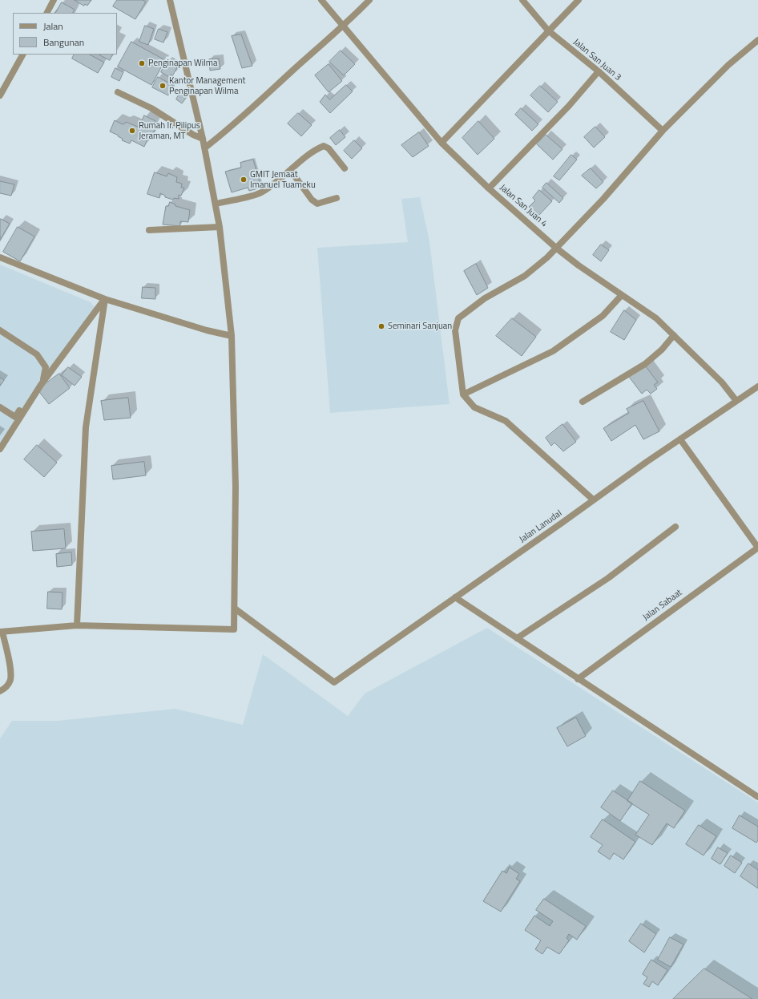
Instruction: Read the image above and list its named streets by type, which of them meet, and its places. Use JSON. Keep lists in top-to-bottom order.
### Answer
{
  "streets": {
    "street": [
      "Jalan San Juan 3",
      "Jalan San Juan 4",
      "Jalan Lanudal",
      "Jalan Sabaat"
    ]
  },
  "crossings": [
    ["Jalan San Juan 4", "Jalan Lanudal"]
  ],
  "places": [
    "Penginapan Wilma",
    "Kantor Management Penginapan Wilma",
    "Rumah Ir. Pilipus Jeraman, MT",
    "GMIT Jemaat Imanuel Tuameku",
    "Seminari Sanjuan"
  ],
  "legend": ["Jalan", "Bangunan"]
}
